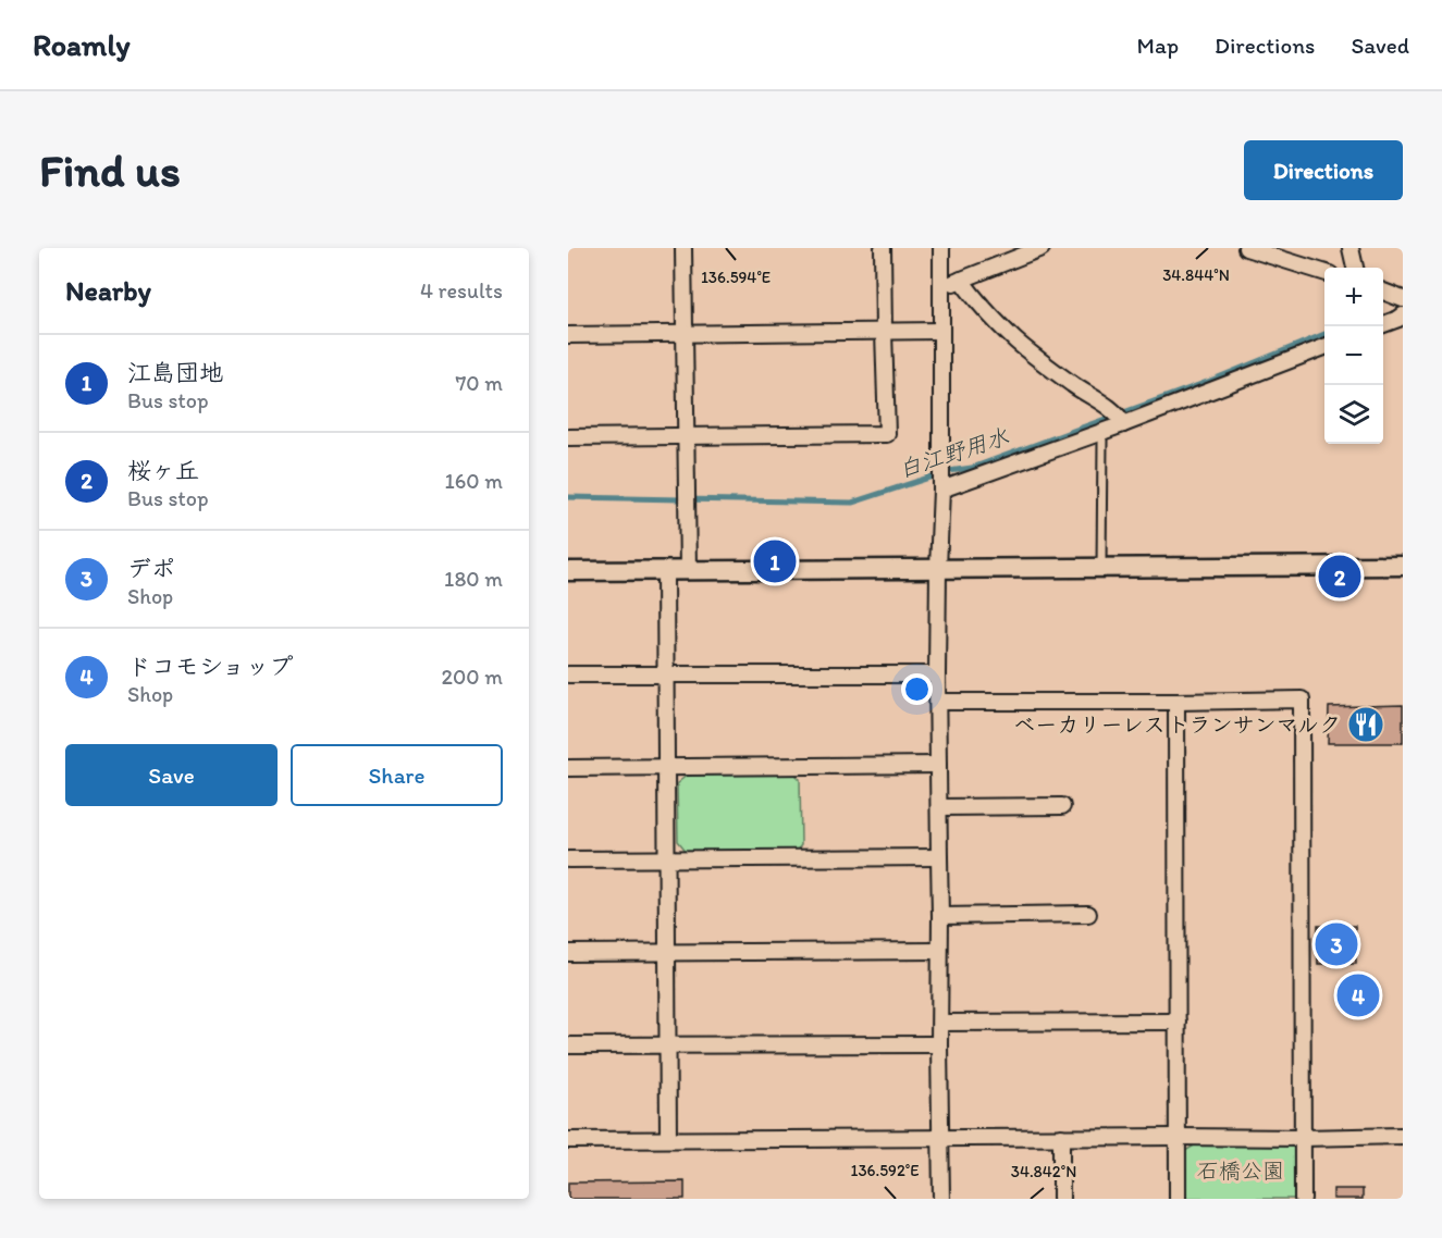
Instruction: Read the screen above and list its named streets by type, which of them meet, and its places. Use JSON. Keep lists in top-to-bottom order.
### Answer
{
  "water": ["白江野用水"],
  "parks": ["石橋公園"],
  "places": {
    "restaurant": ["ベーカリーレストランサンマルク"]
  },
  "page": {
    "header": "Roamly",
    "nav": ["Map", "Directions", "Saved"],
    "buttons": [
      "Directions",
      ["Save", "Share"]
    ],
    "title": "Find us",
    "heading": ["Nearby", "4 results"],
    "map_buttons": ["+", "−"],
    "list": [
      {
        "mark": "1",
        "name": "江島団地",
        "note": "Bus stop",
        "value": "70 m"
      },
      {
        "mark": "2",
        "name": "桜ヶ丘",
        "note": "Bus stop",
        "value": "160 m"
      },
      {
        "mark": "3",
        "name": "デポ",
        "note": "Shop",
        "value": "180 m"
      },
      {
        "mark": "4",
        "name": "ドコモショップ",
        "note": "Shop",
        "value": "200 m"
      }
    ],
    "pins": [
      "1",
      "2",
      "3",
      "4"
    ]
  },
  "coordinates": [
    "34.844°N",
    "136.594°E",
    "136.592°E",
    "34.842°N"
  ]
}
